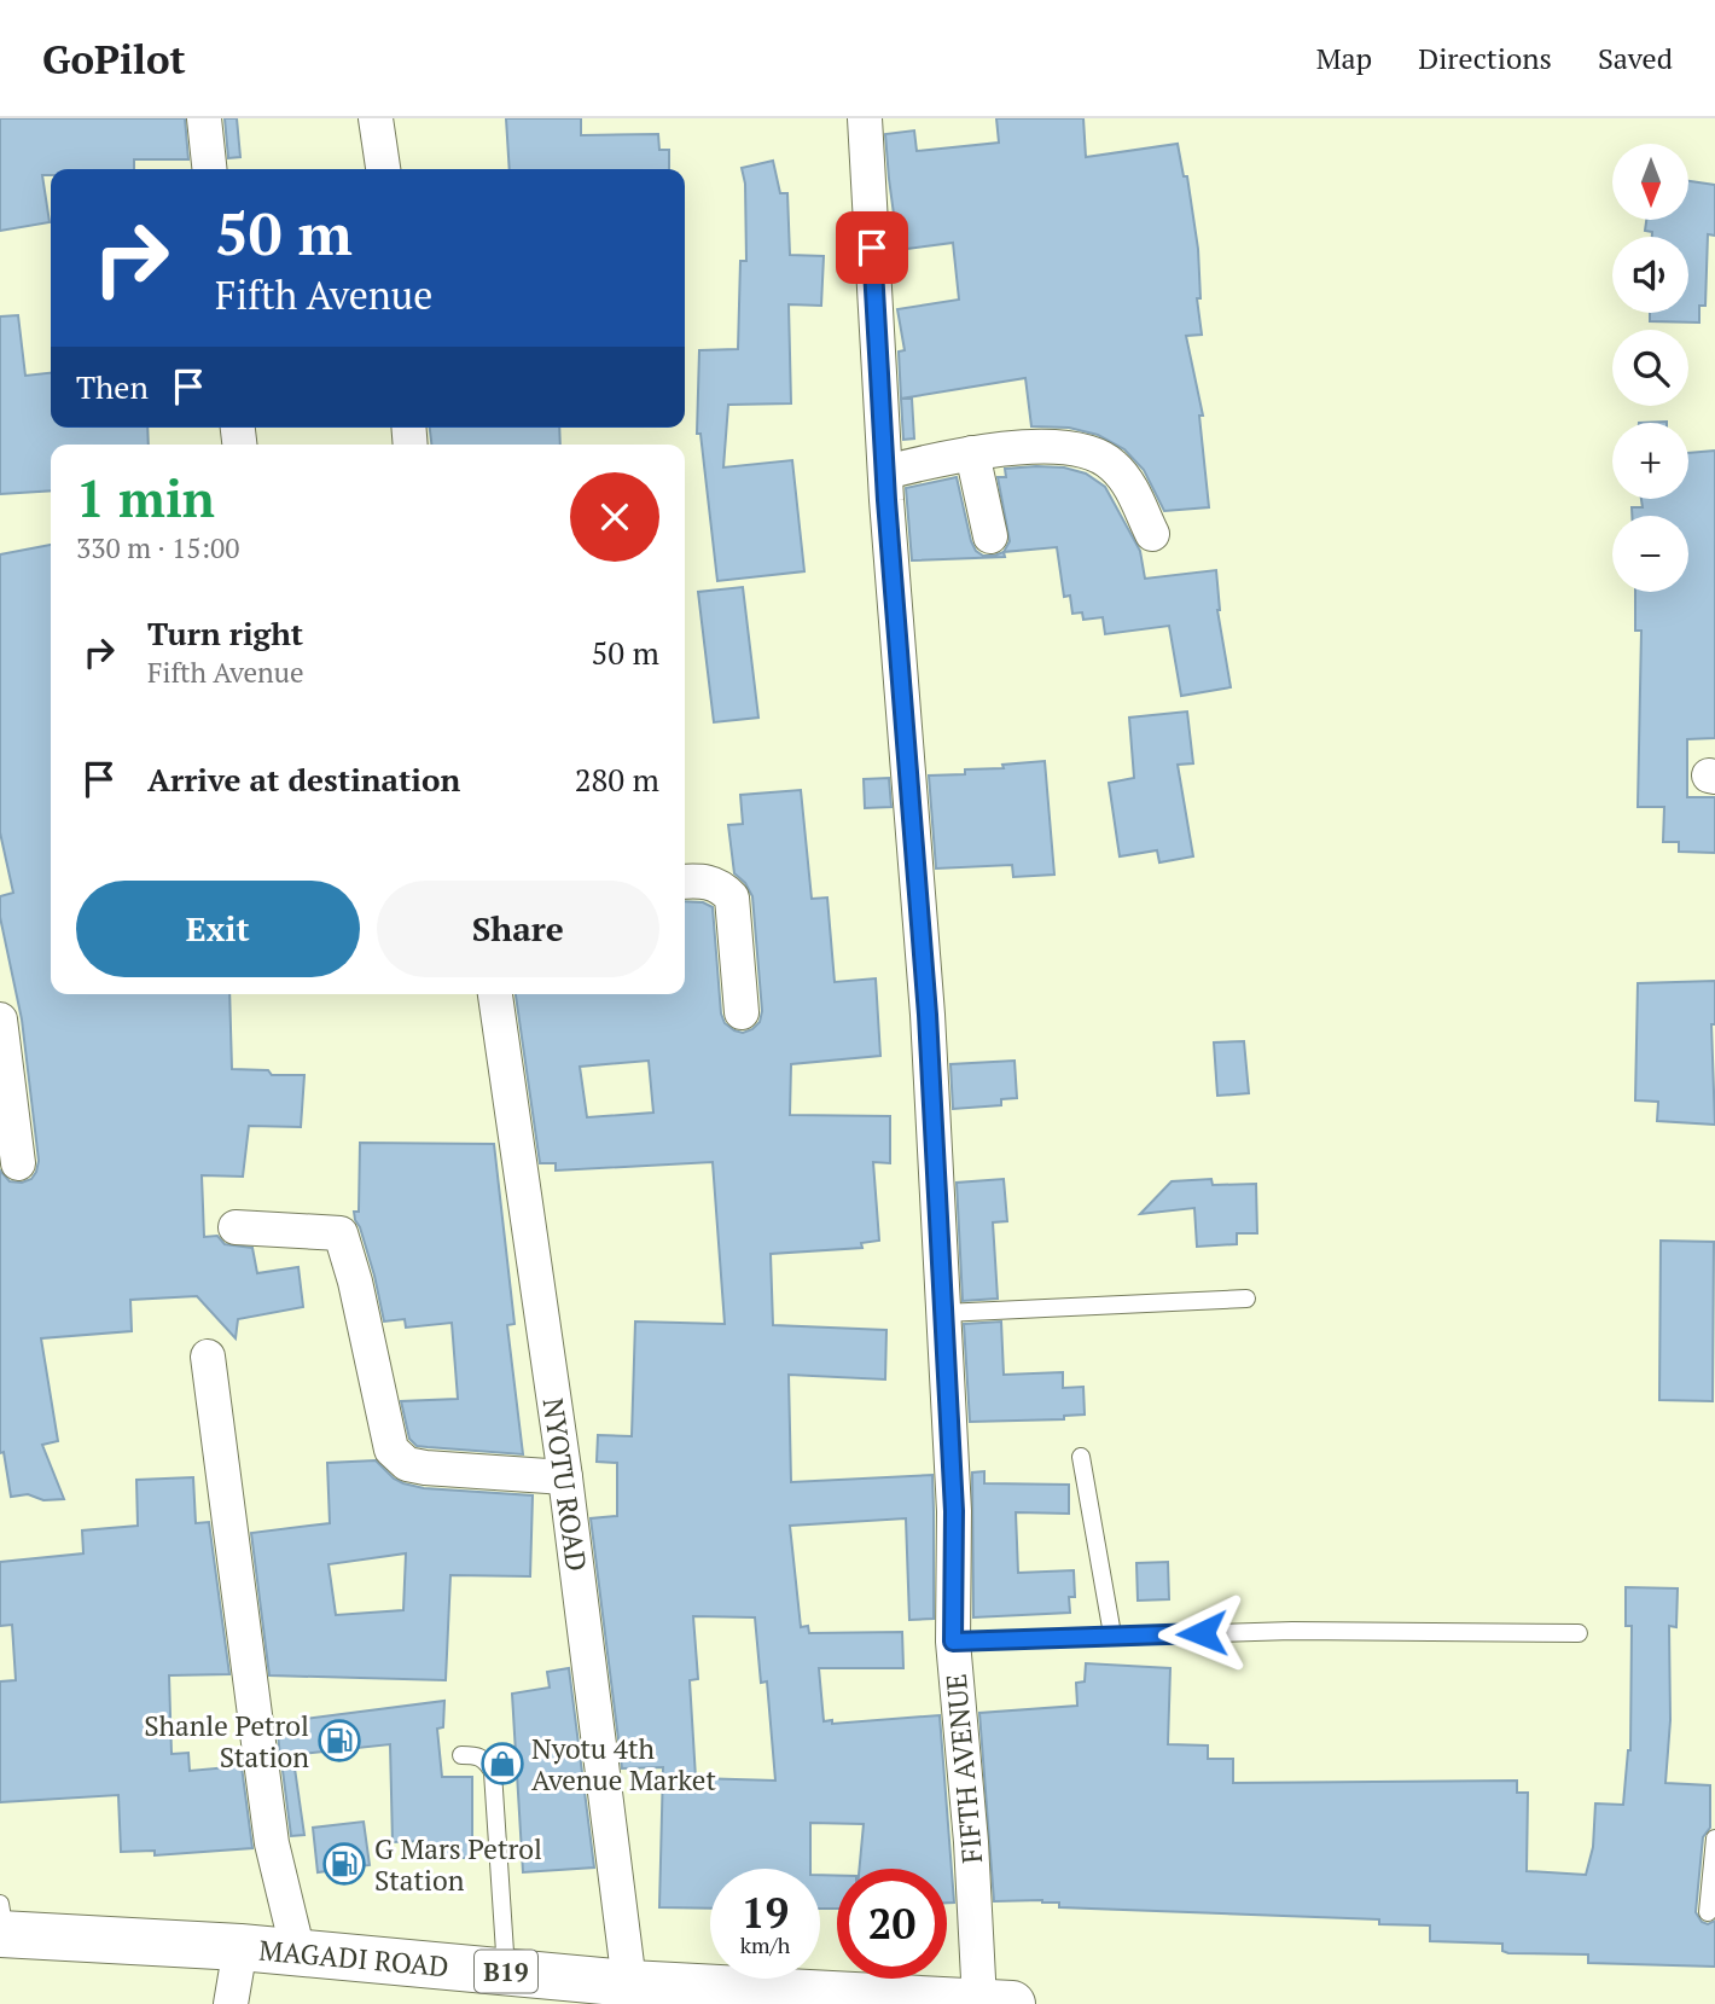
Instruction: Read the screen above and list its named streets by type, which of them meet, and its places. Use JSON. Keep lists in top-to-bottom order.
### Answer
{
  "streets": {
    "highway": ["MAGADI ROAD", "B19"],
    "street": ["NYOTU ROAD", "FIFTH AVENUE"]
  },
  "crossings": [
    ["NYOTU ROAD", "MAGADI ROAD"],
    ["FIFTH AVENUE", "MAGADI ROAD"]
  ],
  "places": {
    "fuel station": ["Shanle Petrol Station", "G Mars Petrol Station"],
    "shop": ["Nyotu 4th Avenue Market"]
  },
  "north": "bottom",
  "page": {
    "header": "GoPilot",
    "nav": ["Map", "Directions", "Saved"],
    "map_buttons": ["+", "−"],
    "turn": ["50 m", "Fifth Avenue"],
    "then": "Then",
    "heading": ["1 min", "330 m · 15:00"],
    "list": [
      {
        "name": "Turn right",
        "note": "Fifth Avenue",
        "value": "50 m"
      },
      {
        "name": "Arrive at destination",
        "value": "280 m"
      }
    ],
    "buttons": ["Exit", "Share"],
    "speed": "19 km/h",
    "limit": "20"
  }
}
